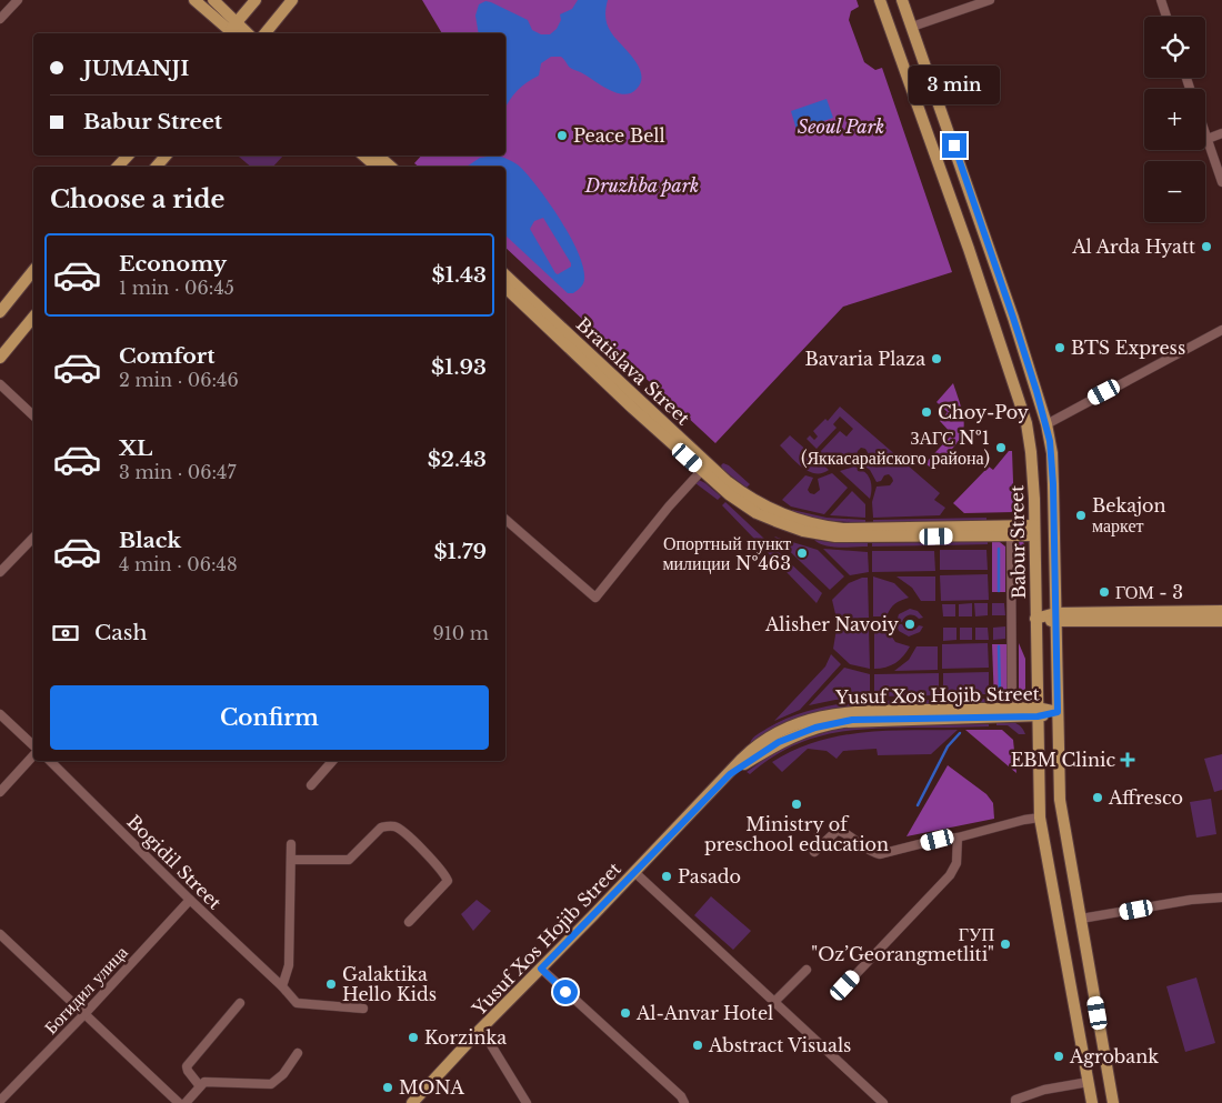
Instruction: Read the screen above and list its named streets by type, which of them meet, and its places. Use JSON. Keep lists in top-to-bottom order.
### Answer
{
  "streets": {
    "main road": ["Bratislava Street", "Babur Street", "Yusuf Xos Hojib Street"],
    "street": ["Bogidil Street", "Богидил улица"]
  },
  "crossings": [
    ["Bratislava Street", "Babur Street"],
    ["Babur Street", "Yusuf Xos Hojib Street"],
    ["Bogidil Street", "Богидил улица"]
  ],
  "parks": ["Seoul Park", "Druzhba park"],
  "places": {
    "other": [
      "Peace Bell",
      "Al Arda Hyatt",
      "BTS Express",
      "Bavaria Plaza",
      "Choy-Poy",
      "ЗАГС №1 (Яккасарайского района)",
      "Bekajon маркет",
      "Опортный пункт милиции №463",
      "ГОМ - 3",
      "Alisher Navoiy",
      "Affresco",
      "Ministry of preschool education",
      "Pasado",
      "ГУП \"Oz’Georangmetliti\"",
      "Galaktika Hello Kids",
      "Al-Anvar Hotel",
      "Korzinka",
      "Abstract Visuals",
      "Agrobank",
      "MONA"
    ],
    "health": ["EBM Clinic"]
  },
  "page": {
    "map_buttons": ["+", "−"],
    "banner": ["JUMANJI", "Babur Street"],
    "bubble": "3 min",
    "heading": "Choose a ride",
    "list": [
      {
        "name": "Economy",
        "note": "1 min · 06:45",
        "value": "$1.43"
      },
      {
        "name": "Comfort",
        "note": "2 min · 06:46",
        "value": "$1.93"
      },
      {
        "name": "XL",
        "note": "3 min · 06:47",
        "value": "$2.43"
      },
      {
        "name": "Black",
        "note": "4 min · 06:48",
        "value": "$1.79"
      }
    ],
    "pay": ["Cash", "910 m"],
    "buttons": "Confirm"
  }
}
